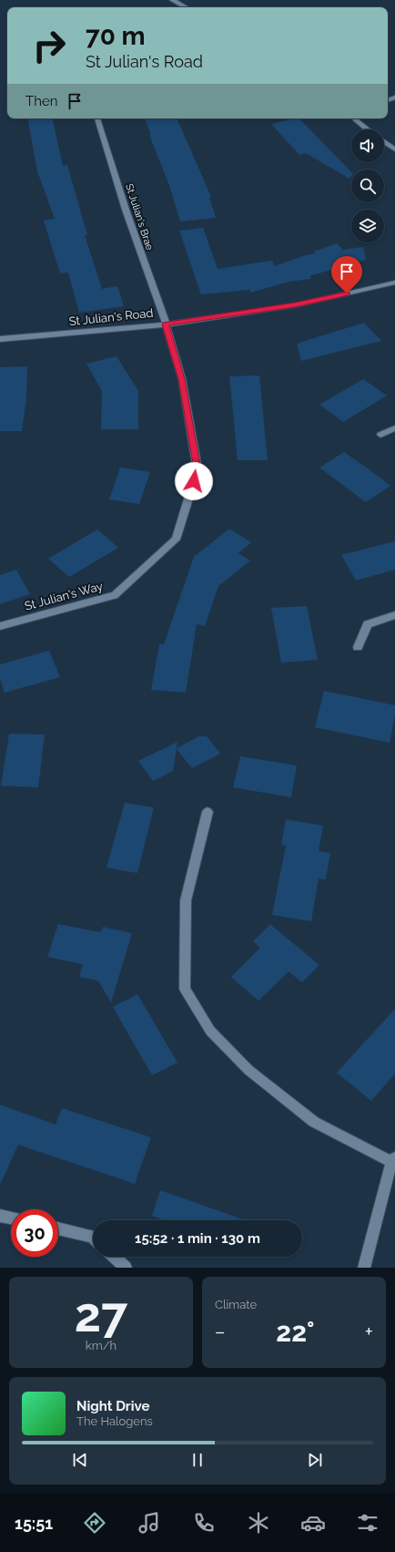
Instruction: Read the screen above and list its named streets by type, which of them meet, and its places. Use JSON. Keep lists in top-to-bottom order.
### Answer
{
  "streets": {
    "street": ["St Julian's Brae", "St Julian's Road", "St Julian's Way"]
  },
  "crossings": [
    ["St Julian's Brae", "St Julian's Road"],
    ["St Julian's Brae", "St Julian's Way"],
    ["St Julian's Road", "St Julian's Way"]
  ],
  "page": {
    "turn": ["70 m", "St Julian's Road"],
    "then": "Then",
    "limit": "30",
    "trip": "15:52 · 1 min · 130 m",
    "tile": [
      ["27", "km/h"],
      "Climate"
    ],
    "heat": ["−", "22°", "+"],
    "song": ["Night Drive", "The Halogens"],
    "tabs": "15:51"
  }
}
